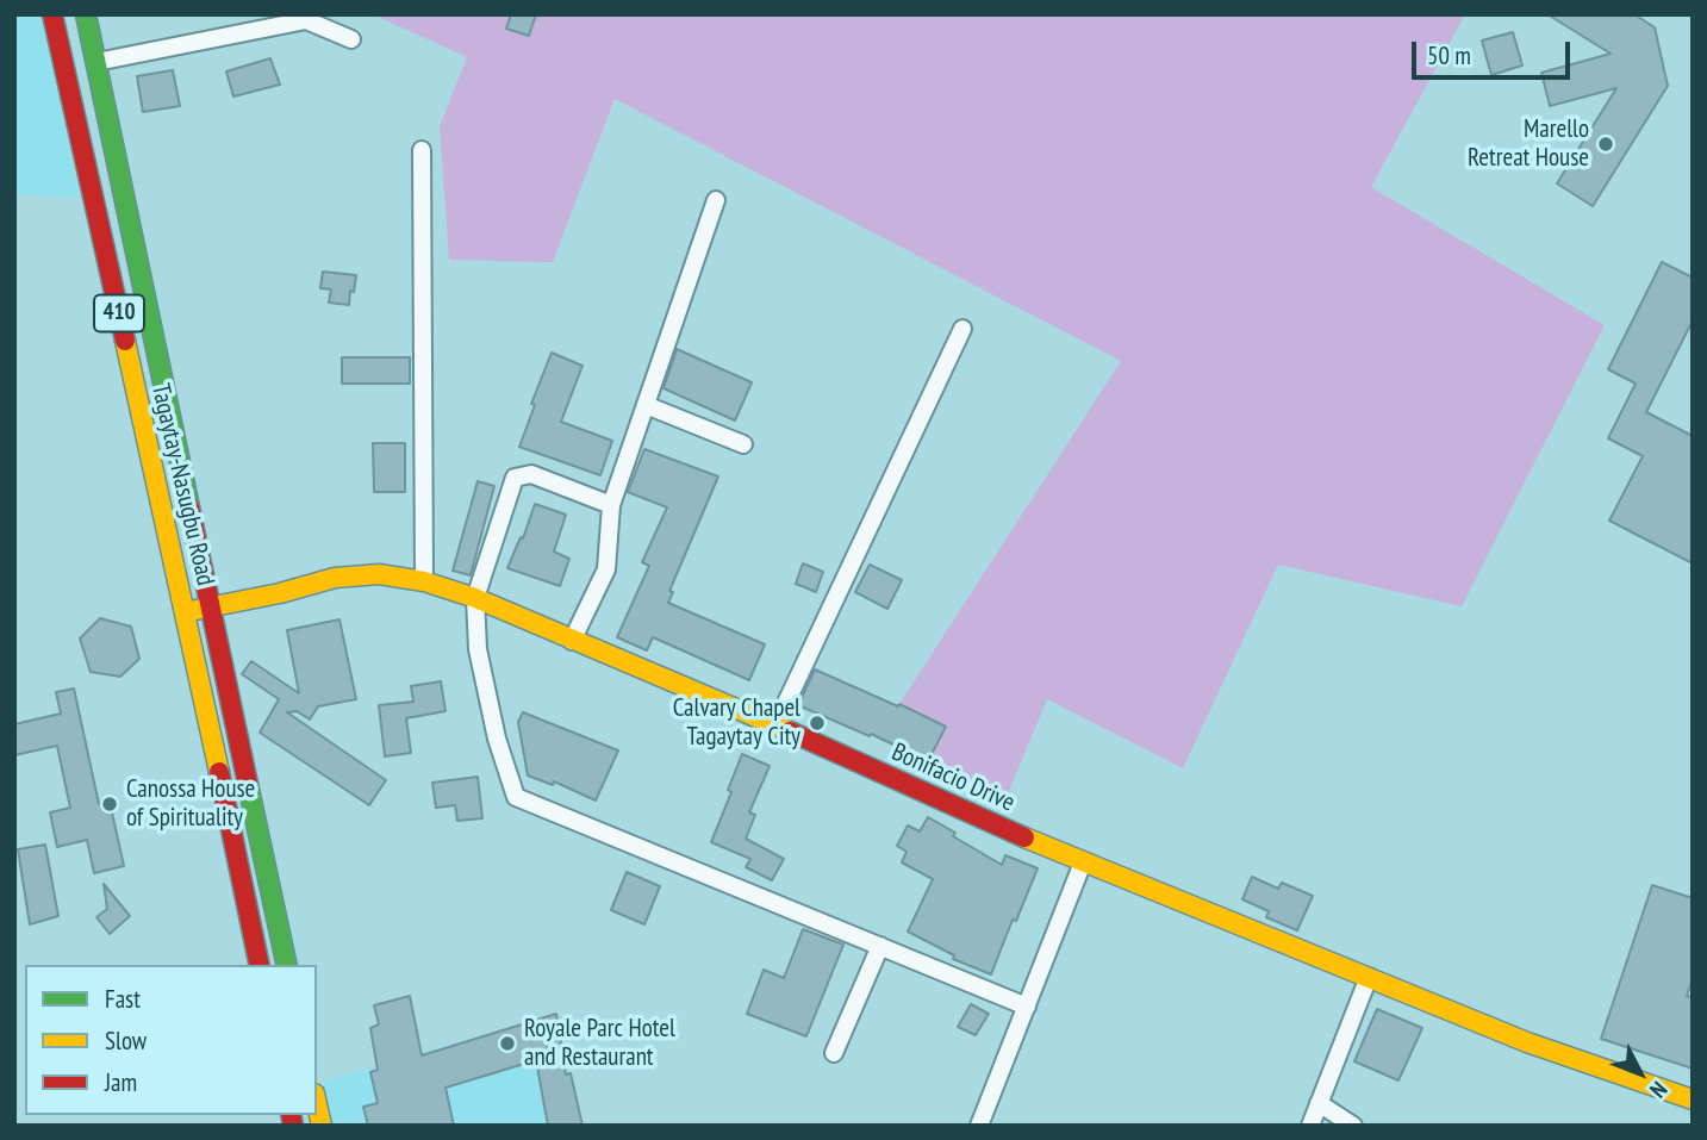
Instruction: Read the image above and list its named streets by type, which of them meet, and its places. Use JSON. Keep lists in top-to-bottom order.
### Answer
{
  "streets": {
    "main road": ["410", "Tagaytay-Nasugbu Road", "Bonifacio Drive"]
  },
  "crossings": [
    ["Tagaytay-Nasugbu Road", "Bonifacio Drive"]
  ],
  "places": [
    "Marello Retreat House",
    "Calvary Chapel Tagaytay City",
    "Canossa House of Spirituality",
    "Royale Parc Hotel and Restaurant"
  ],
  "legend": ["Fast", "Slow", "Jam"],
  "scale_bar": "50 m",
  "north": "bottom right"
}
